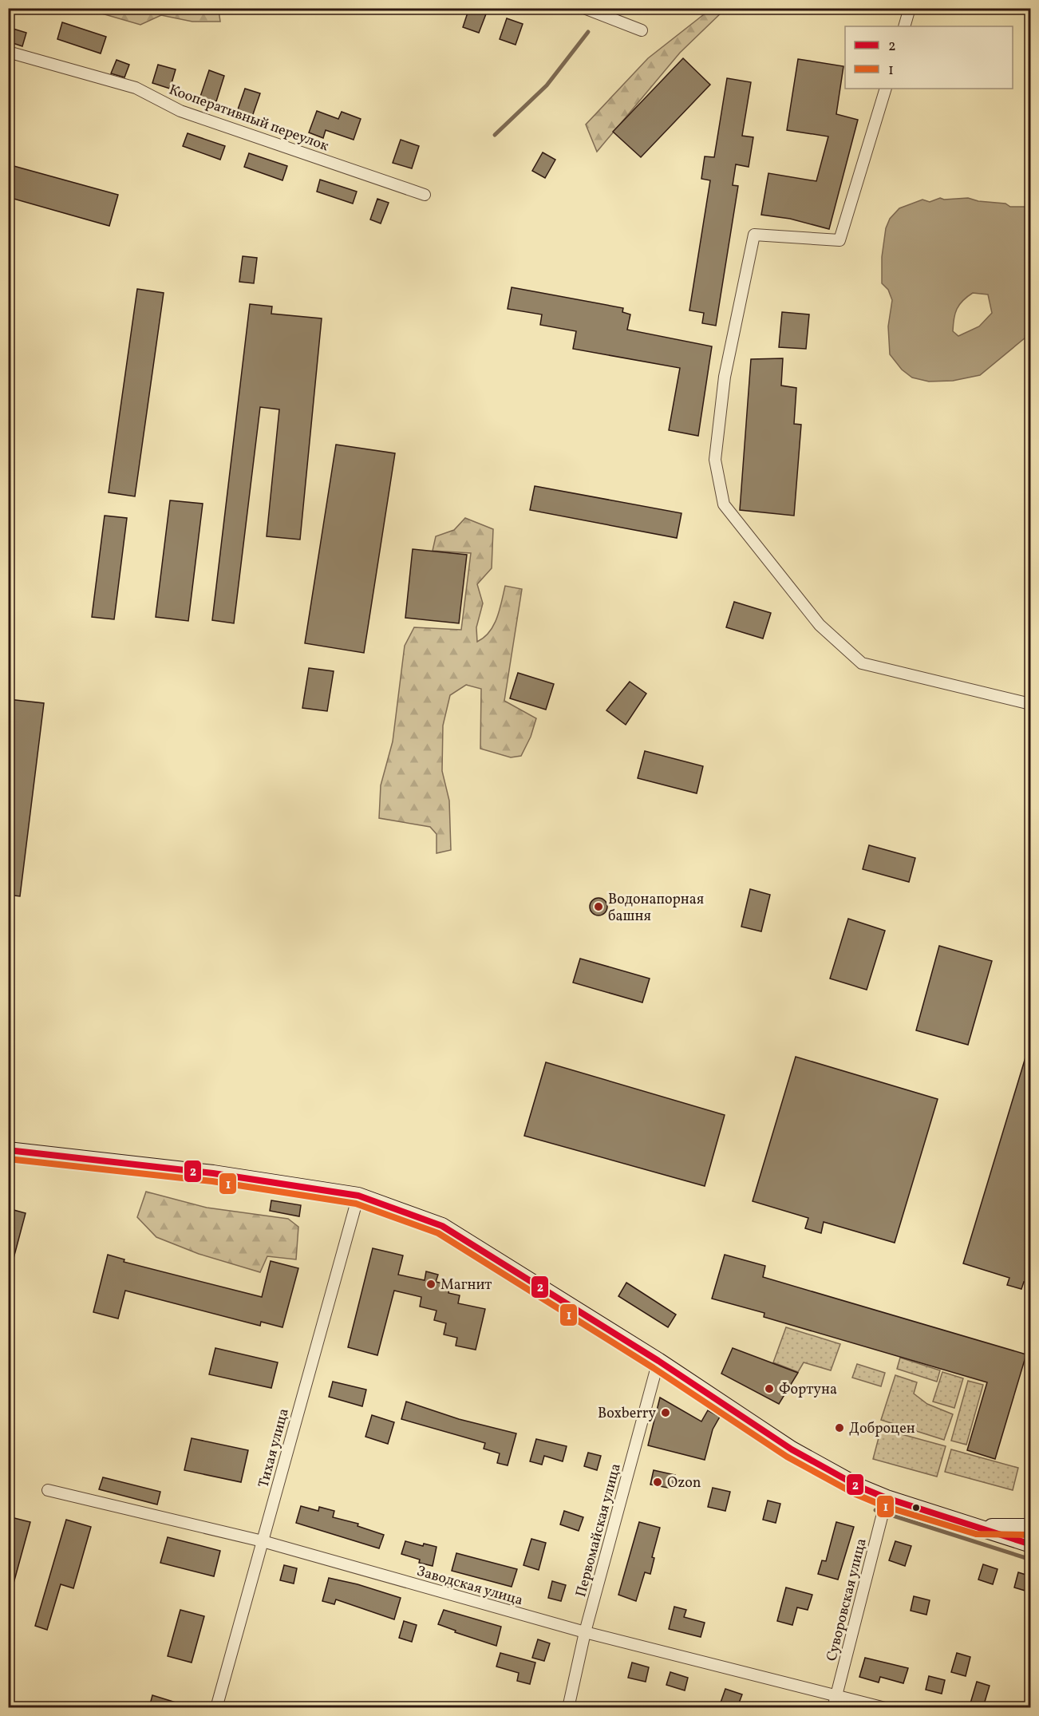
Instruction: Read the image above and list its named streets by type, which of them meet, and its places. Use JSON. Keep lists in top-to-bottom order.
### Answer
{
  "streets": {
    "street": [
      "Кооперативный переулок",
      "Тихая улица",
      "Первомайская улица",
      "Заводская улица",
      "Суворовская улица"
    ]
  },
  "crossings": [
    ["Тихая улица", "Заводская улица"],
    ["Первомайская улица", "Заводская улица"],
    ["Заводская улица", "Суворовская улица"]
  ],
  "places": [
    "Водонапорная башня",
    "Магнит",
    "Фортуна",
    "Boxberry",
    "Доброцен",
    "Ozon"
  ],
  "lines": ["transit line 2", "transit line 1"],
  "legend": ["2", "1"]
}
